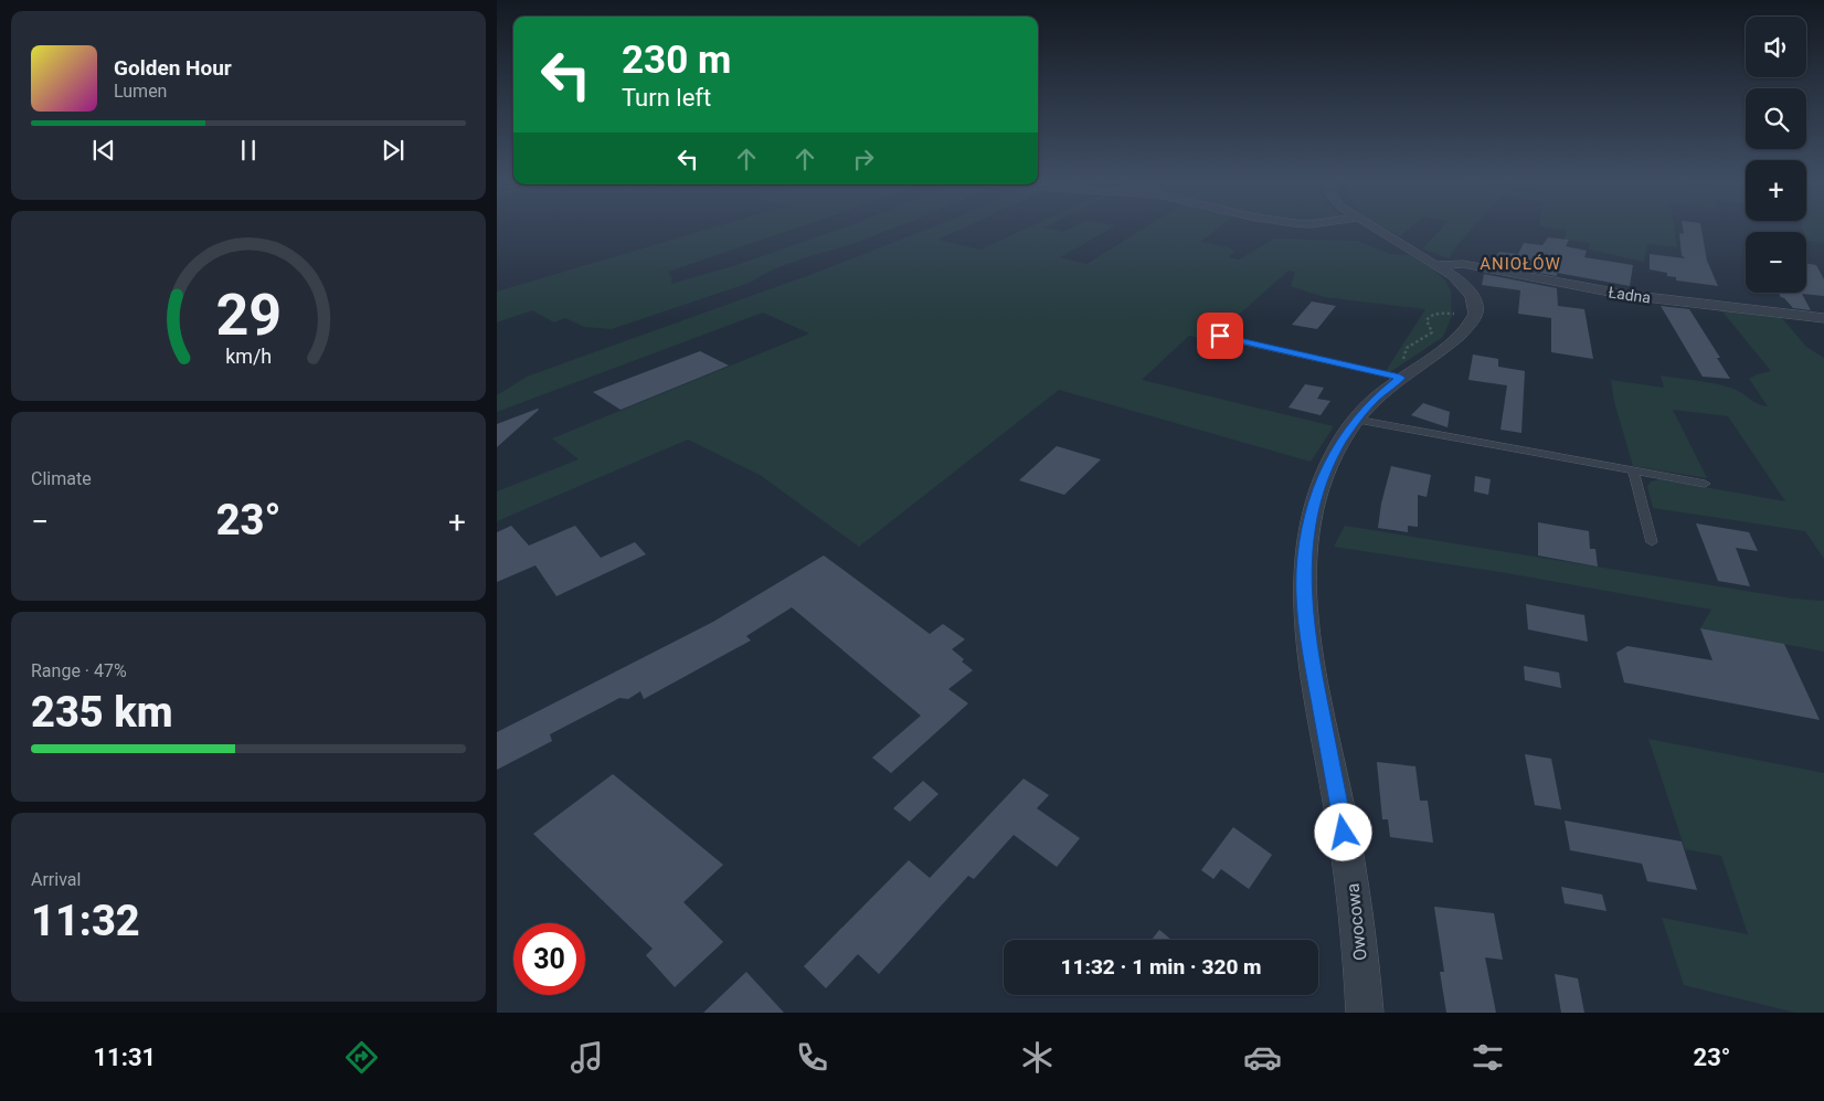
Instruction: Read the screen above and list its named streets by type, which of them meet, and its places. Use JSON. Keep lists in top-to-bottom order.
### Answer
{
  "streets": {
    "street": ["Ładna", "Owocowa"]
  },
  "crossings": [
    ["Ładna", "Owocowa"]
  ],
  "districts": ["ANIOŁÓW"],
  "page": {
    "map_buttons": ["+", "−"],
    "turn": ["230 m", "Turn left"],
    "song": ["Golden Hour", "Lumen"],
    "tile": [
      "Climate",
      ["Range · 47%", "235 km"],
      ["Arrival", "11:32"]
    ],
    "heat": ["−", "23°", "+"],
    "limit": "30",
    "trip": "11:32 · 1 min · 320 m",
    "tabs": ["11:31", "23°"],
    "gauge": ["29", "km/h"]
  }
}
